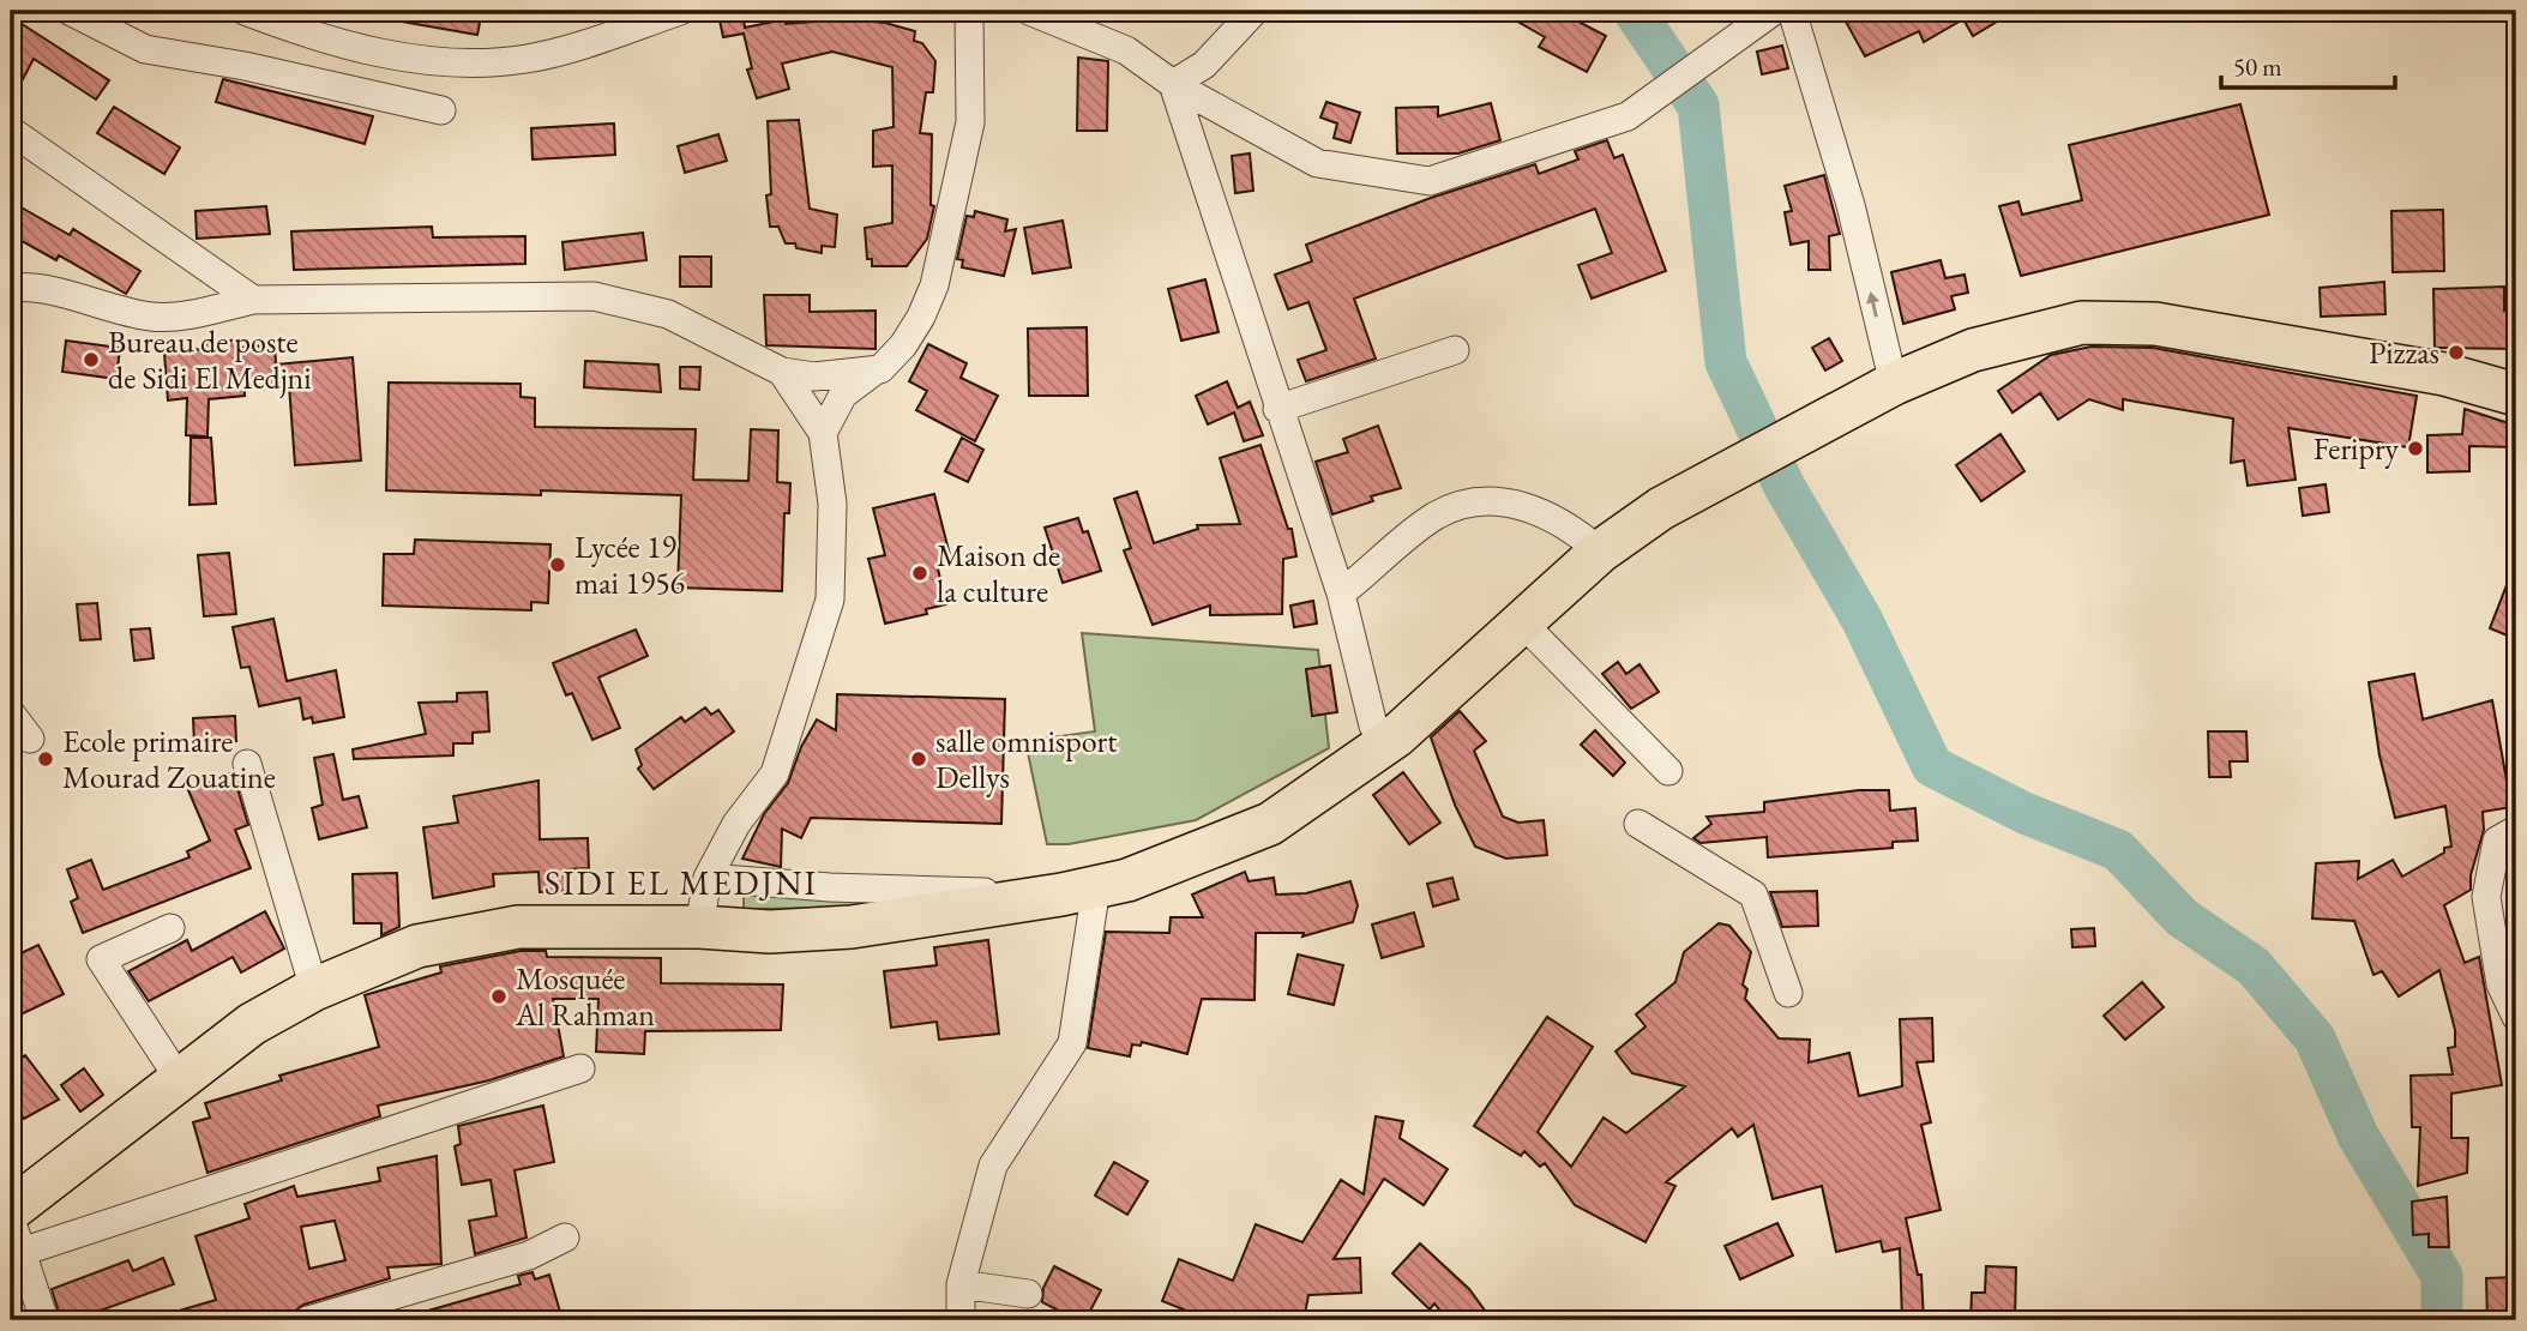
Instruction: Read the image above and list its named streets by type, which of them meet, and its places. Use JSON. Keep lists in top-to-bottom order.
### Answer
{
  "districts": ["SIDI EL MEDJNI"],
  "places": [
    "Pizzas",
    "Bureau de poste de Sidi El Medjni",
    "Feripry",
    "Lycée 19 mai 1956",
    "Maison de la culture",
    "Ecole primaire Mourad Zouatine",
    "salle omnisport Dellys",
    "Mosquée Al Rahman"
  ],
  "scale_bar": "50 m"
}
